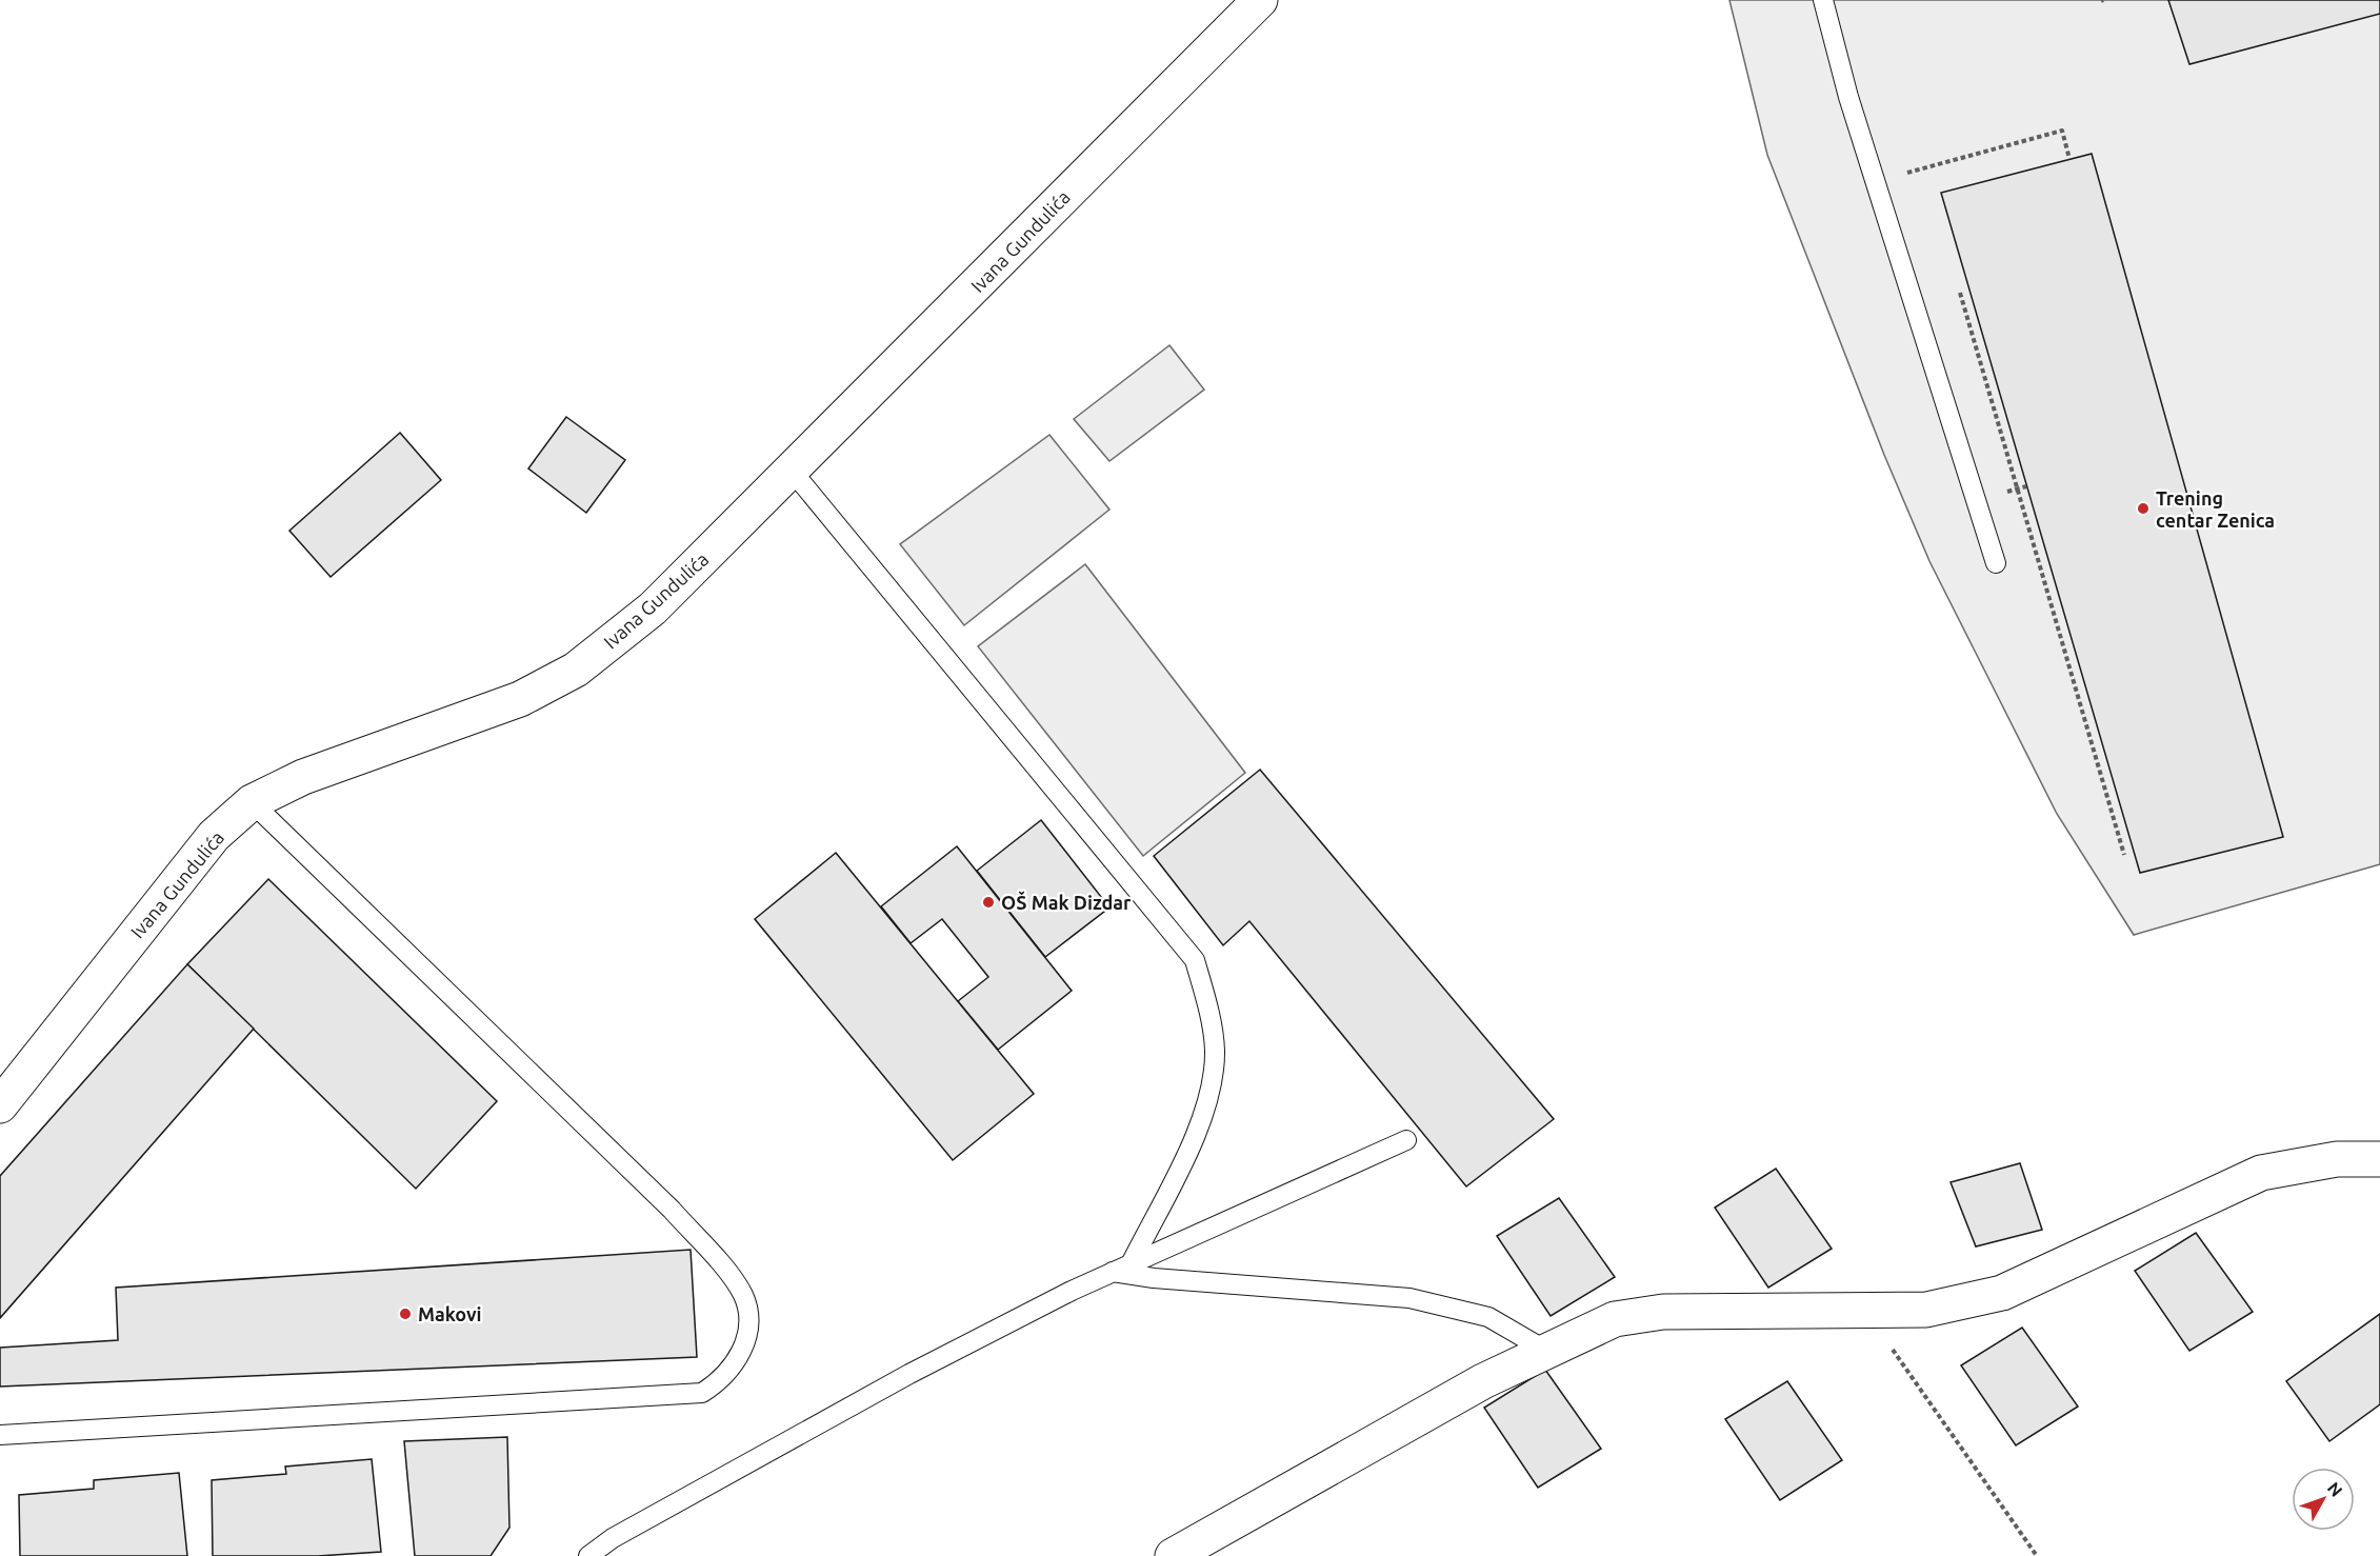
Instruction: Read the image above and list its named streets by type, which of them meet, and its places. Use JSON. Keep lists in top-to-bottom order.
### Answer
{
  "streets": {
    "street": ["Ivana Gundulića"]
  },
  "places": ["Trening centar Zenica", "OŠ Mak Dizdar", "Makovi"],
  "north": "top right"
}
